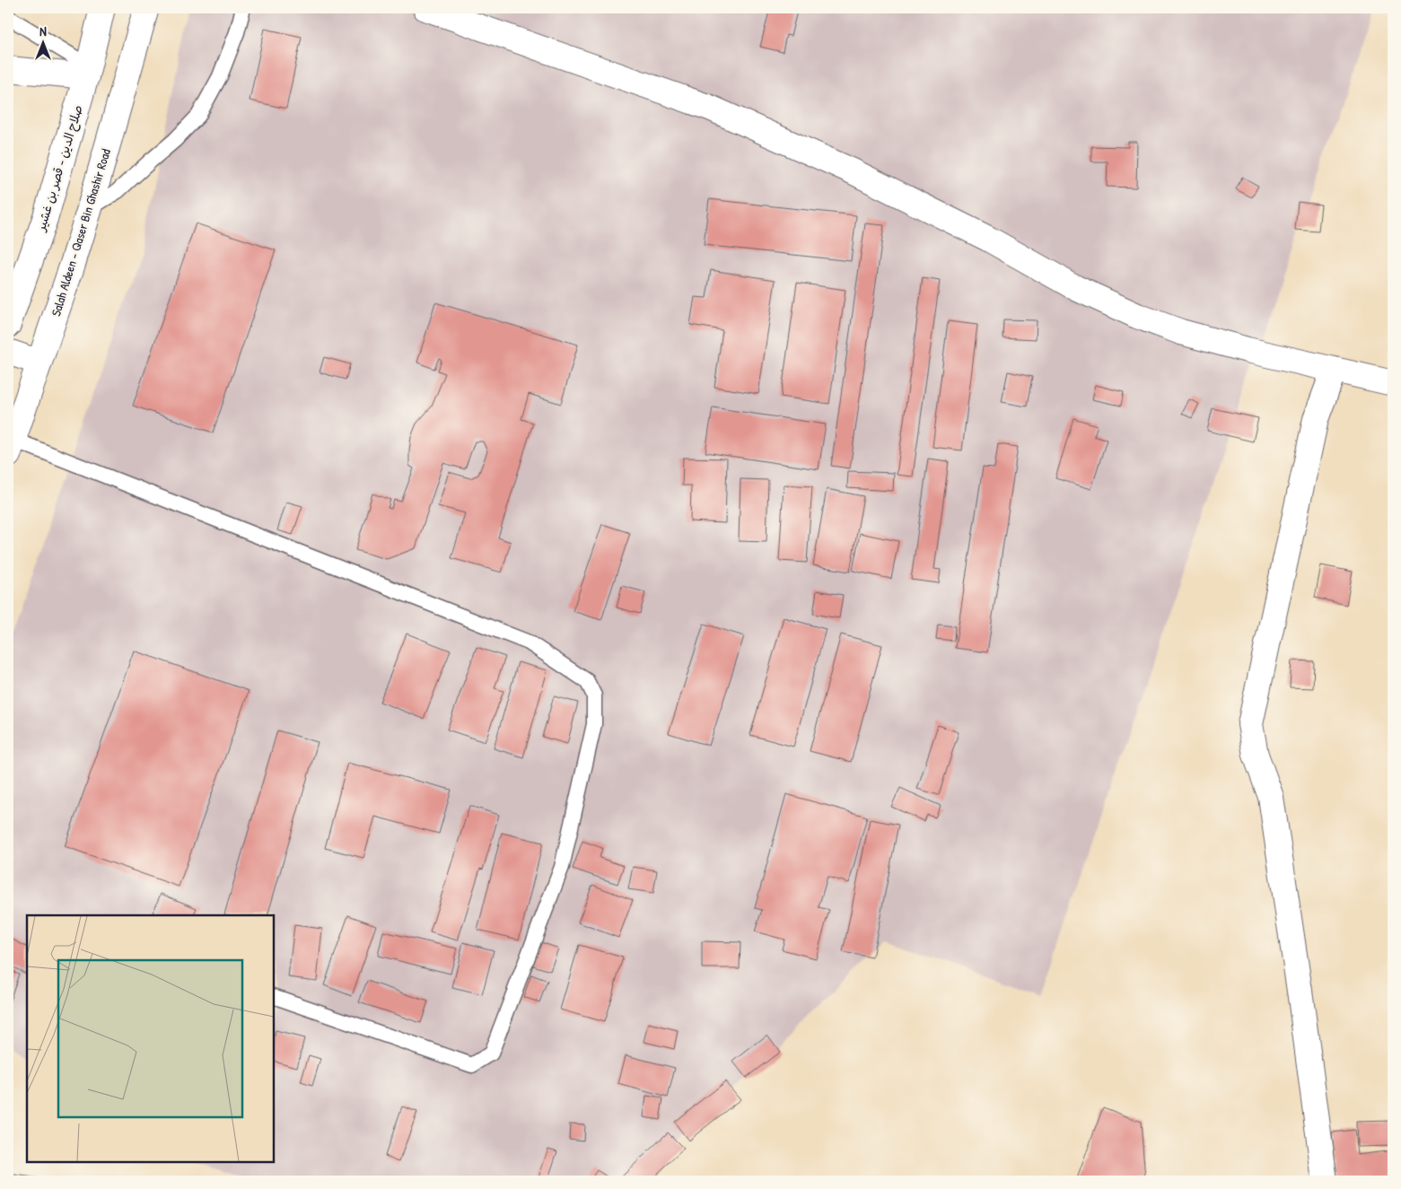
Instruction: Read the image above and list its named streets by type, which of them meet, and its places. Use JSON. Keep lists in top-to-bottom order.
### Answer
{
  "streets": {
    "main road": ["صلاح الدين - قصر بن غشير", "Salah Aldeen - Qaser Bin Ghashir Road"]
  },
  "north": "top"
}
